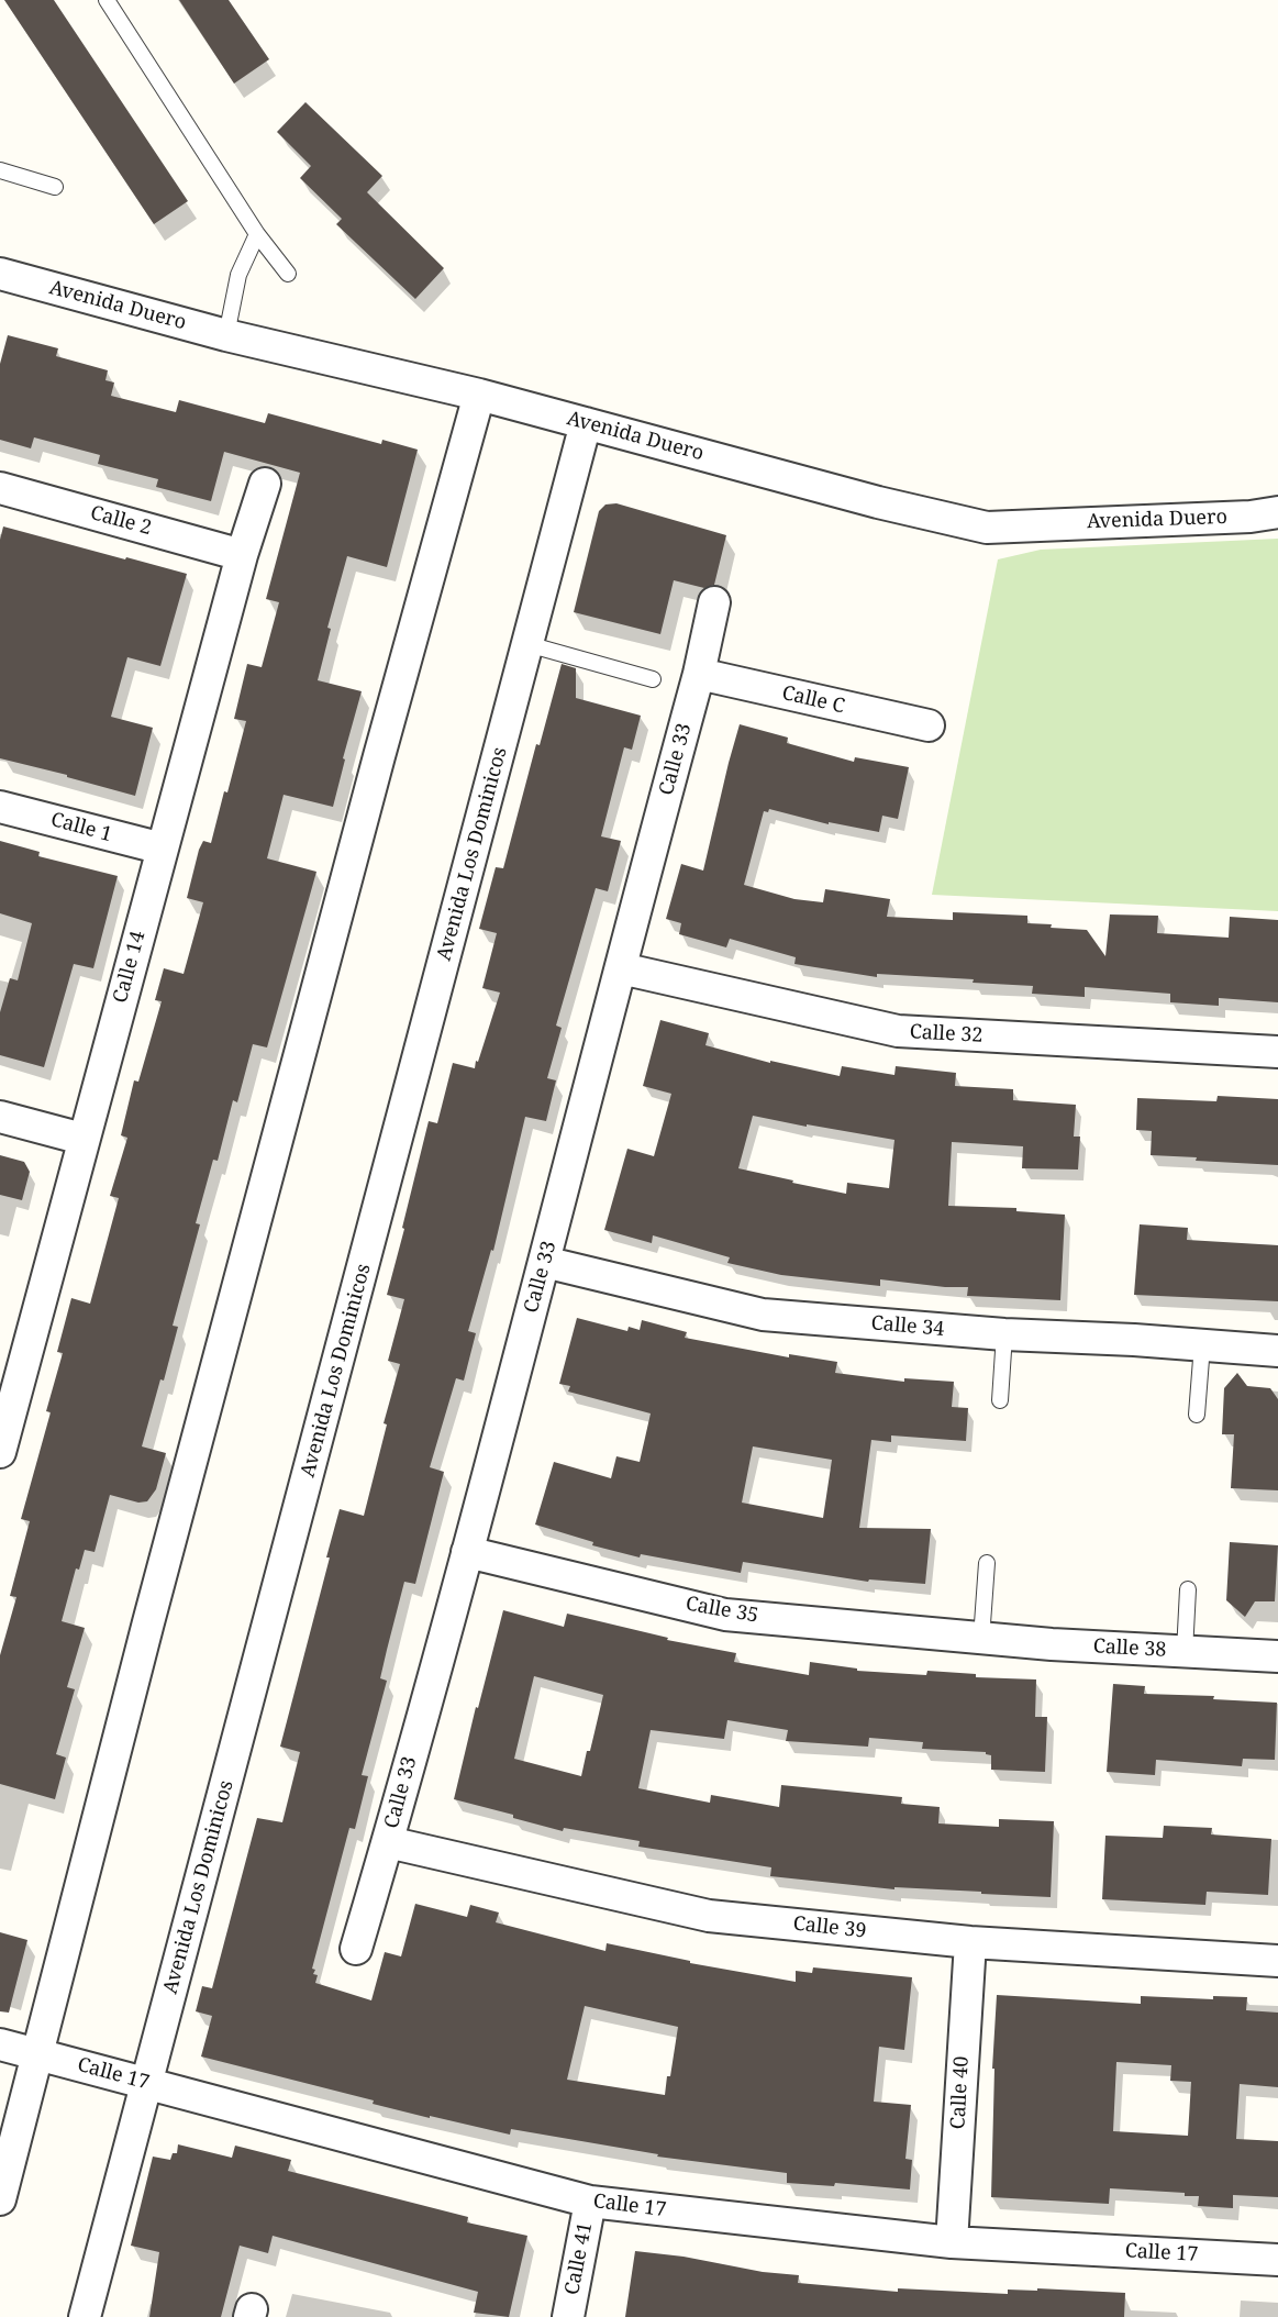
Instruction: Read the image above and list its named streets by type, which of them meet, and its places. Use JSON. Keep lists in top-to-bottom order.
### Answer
{
  "streets": {
    "street": [
      "Avenida Duero",
      "Calle 2",
      "Calle C",
      "Calle 33",
      "Calle 1",
      "Avenida Los Dominicos",
      "Calle 14",
      "Calle 32",
      "Calle 34",
      "Calle 35",
      "Calle 38",
      "Calle 39",
      "Calle 17",
      "Calle 40",
      "Calle 41"
    ]
  },
  "crossings": [
    ["Avenida Duero", "Avenida Los Dominicos"],
    ["Calle 2", "Calle 14"],
    ["Calle C", "Calle 33"],
    ["Calle 33", "Calle 32"],
    ["Calle 33", "Calle 34"],
    ["Calle 33", "Calle 35"],
    ["Calle 33", "Calle 39"],
    ["Calle 1", "Calle 14"],
    ["Avenida Los Dominicos", "Calle 17"],
    ["Calle 35", "Calle 38"],
    ["Calle 39", "Calle 40"],
    ["Calle 17", "Calle 40"],
    ["Calle 17", "Calle 41"]
  ]
}
